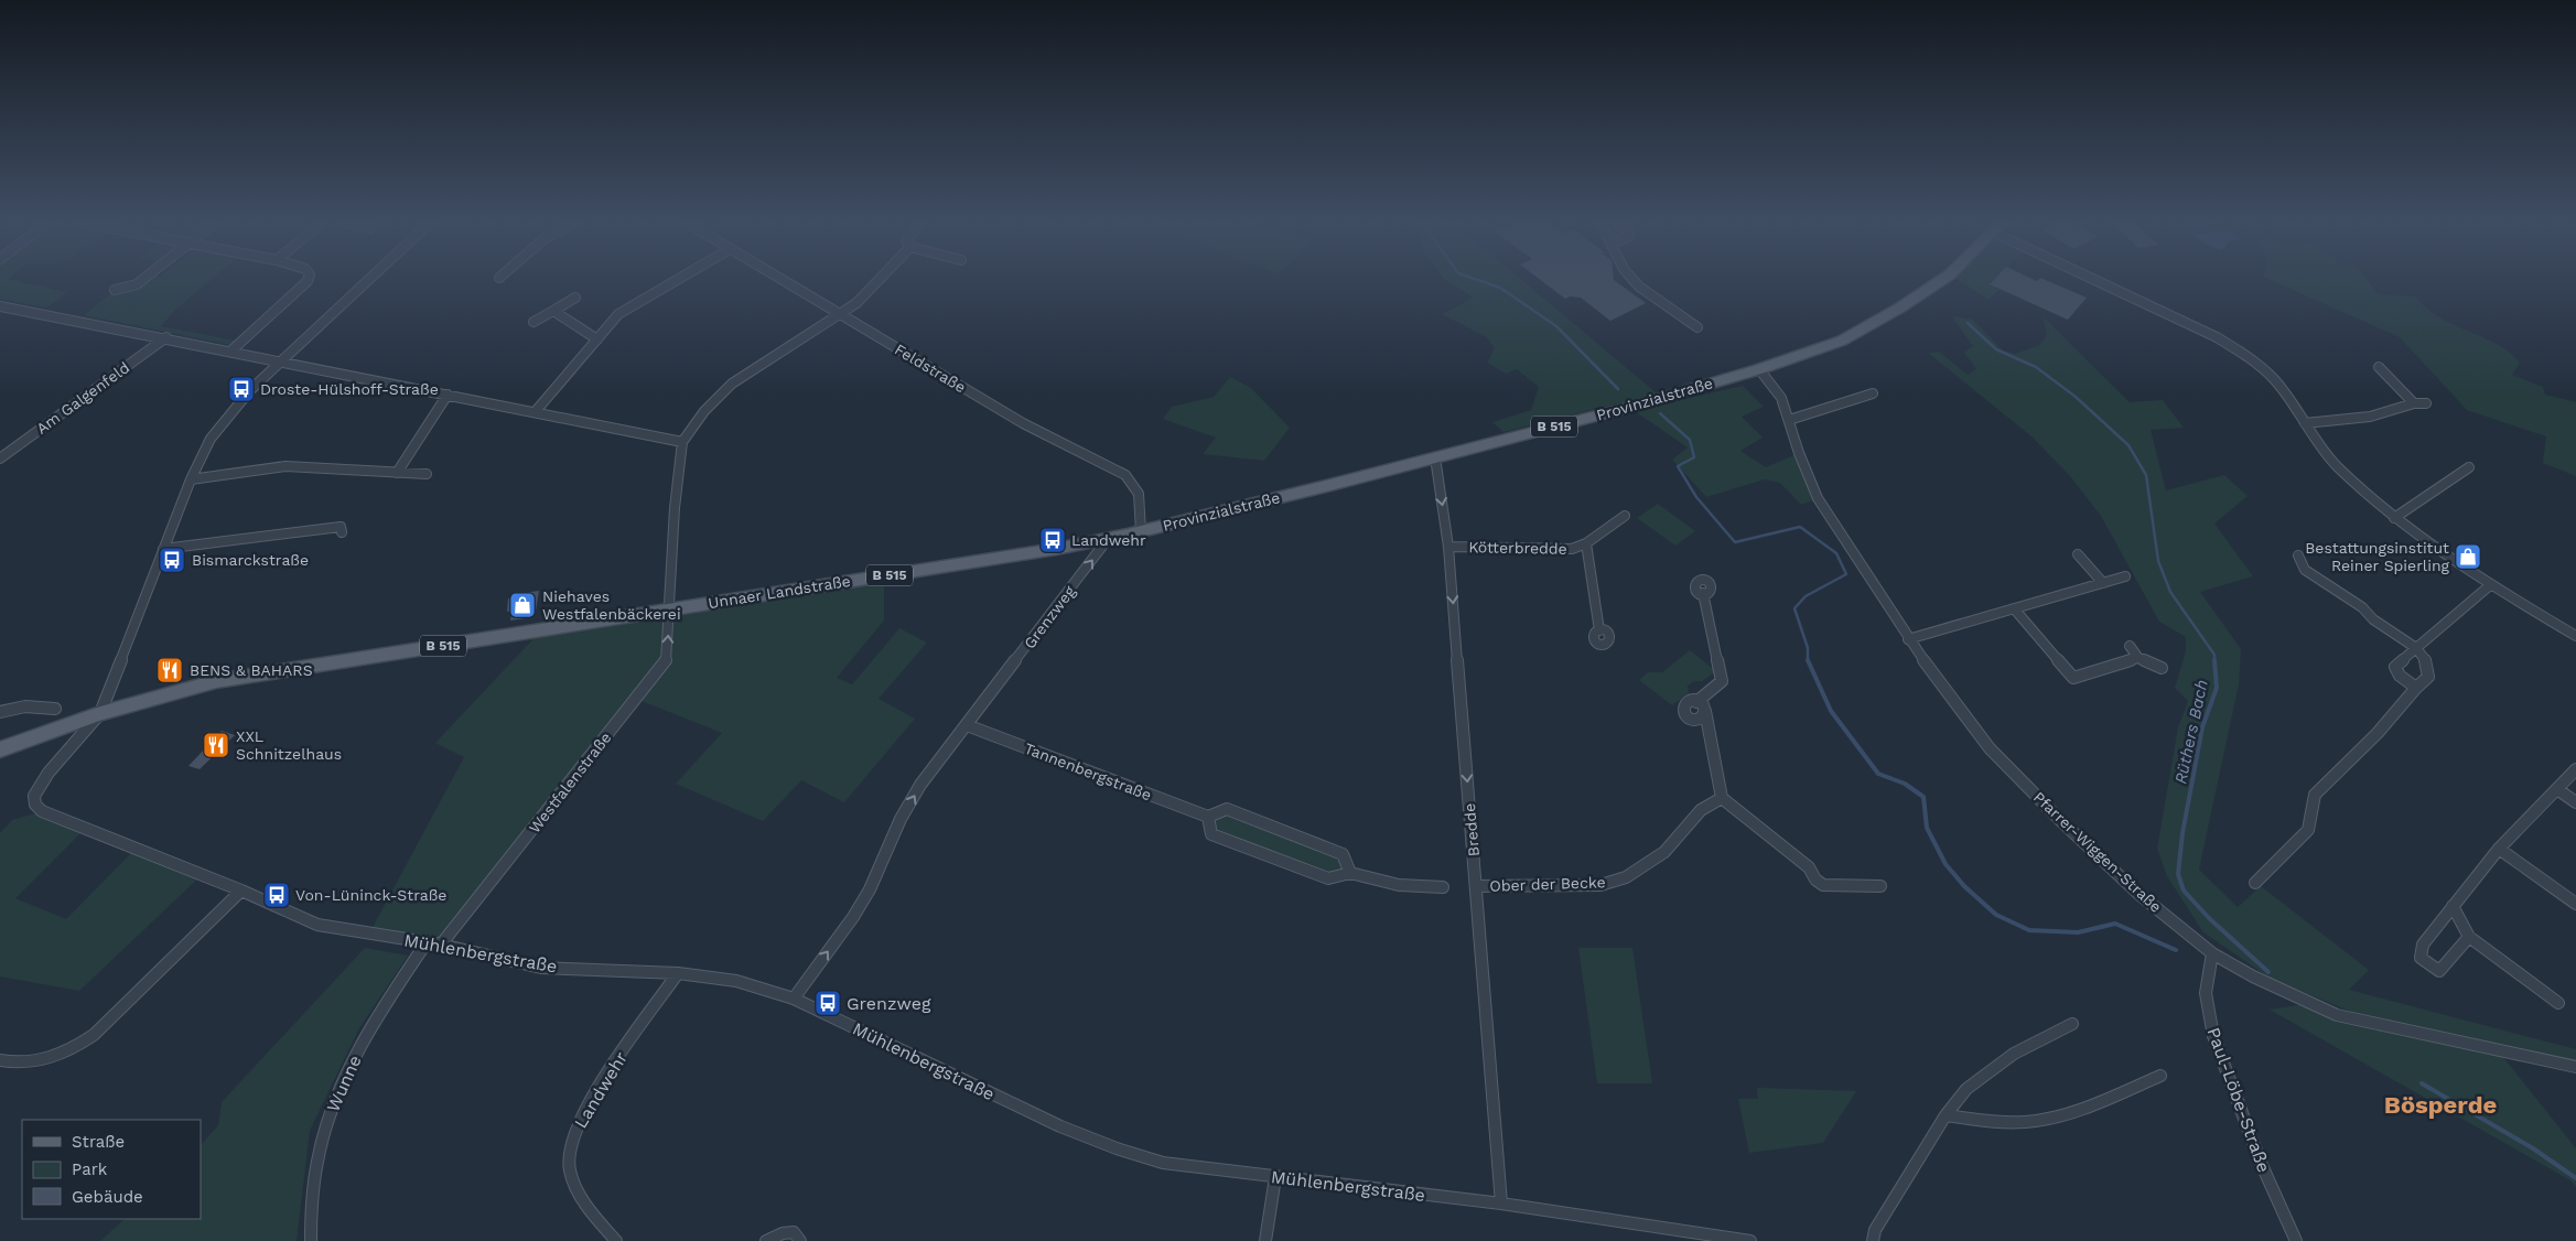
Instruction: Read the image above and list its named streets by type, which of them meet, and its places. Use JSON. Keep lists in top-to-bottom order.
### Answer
{
  "streets": {
    "main road": ["Provinzialstraße", "B 515", "Unnaer Landstraße"],
    "street": [
      "Feldstraße",
      "Am Galgenfeld",
      "Kötterbredde",
      "Grenzweg",
      "Tannenbergstraße",
      "Westfalenstraße",
      "Bredde",
      "Pfarrer-Wiggen-Straße",
      "Ober der Becke",
      "Mühlenbergstraße",
      "Wunne",
      "Landwehr",
      "Paul-Löbe-Straße"
    ]
  },
  "crossings": [
    ["Feldstraße", "Provinzialstraße"],
    ["Feldstraße", "Unnaer Landstraße"],
    ["Provinzialstraße", "Unnaer Landstraße"],
    ["Provinzialstraße", "Bredde"],
    ["Provinzialstraße", "Pfarrer-Wiggen-Straße"],
    ["Kötterbredde", "Bredde"],
    ["Unnaer Landstraße", "Grenzweg"],
    ["Unnaer Landstraße", "Westfalenstraße"],
    ["Unnaer Landstraße", "Mühlenbergstraße"],
    ["Grenzweg", "Tannenbergstraße"],
    ["Grenzweg", "Mühlenbergstraße"],
    ["Westfalenstraße", "Mühlenbergstraße"],
    ["Bredde", "Ober der Becke"],
    ["Bredde", "Mühlenbergstraße"],
    ["Pfarrer-Wiggen-Straße", "Paul-Löbe-Straße"],
    ["Mühlenbergstraße", "Wunne"],
    ["Mühlenbergstraße", "Landwehr"]
  ],
  "one_way": ["Grenzweg", "Westfalenstraße", "Bredde"],
  "districts": ["Bösperde"],
  "water": ["Rüthers Bach"],
  "places": {
    "bus stop": [
      "Droste-Hülshoff-Straße",
      "Landwehr",
      "Bismarckstraße",
      "Von-Lüninck-Straße",
      "Grenzweg"
    ],
    "shop": ["Bestattungsinstitut Reiner Spierling", "Niehaves Westfalenbäckerei"],
    "restaurant": ["BENS & BAHARS", "XXL Schnitzelhaus"]
  },
  "legend": ["Straße", "Park", "Gebäude"]
}
